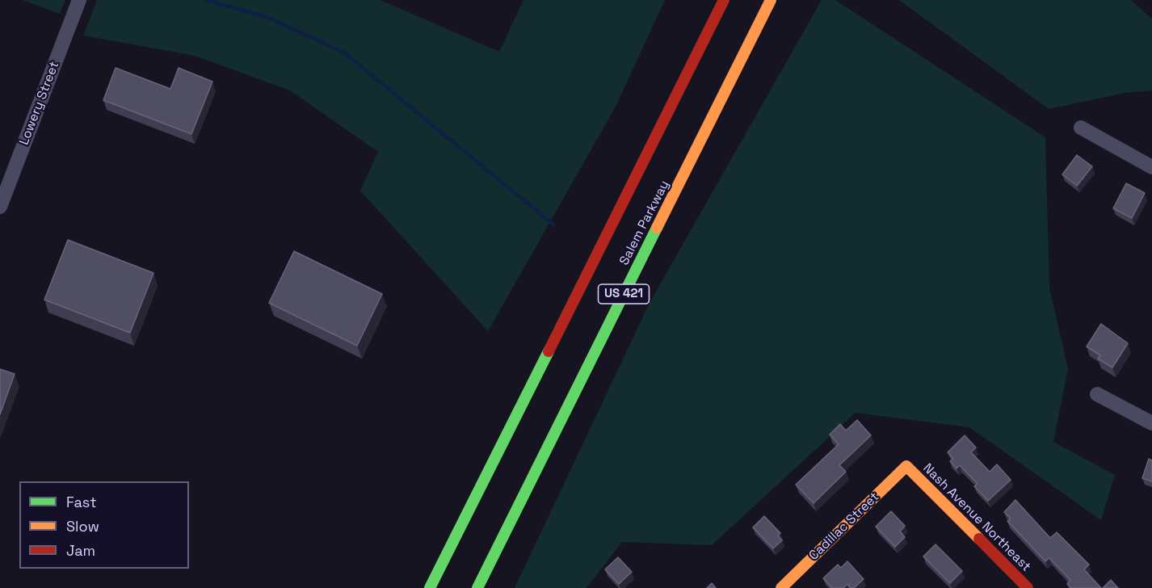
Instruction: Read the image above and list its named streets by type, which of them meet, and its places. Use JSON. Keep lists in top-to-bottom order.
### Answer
{
  "streets": {
    "main road": [
      "Salem Parkway",
      "US 421",
      "Nash Avenue Northeast",
      "Cadillac Street"
    ],
    "street": ["Lowery Street"]
  },
  "crossings": [
    ["Nash Avenue Northeast", "Cadillac Street"]
  ],
  "legend": ["Fast", "Slow", "Jam"]
}
